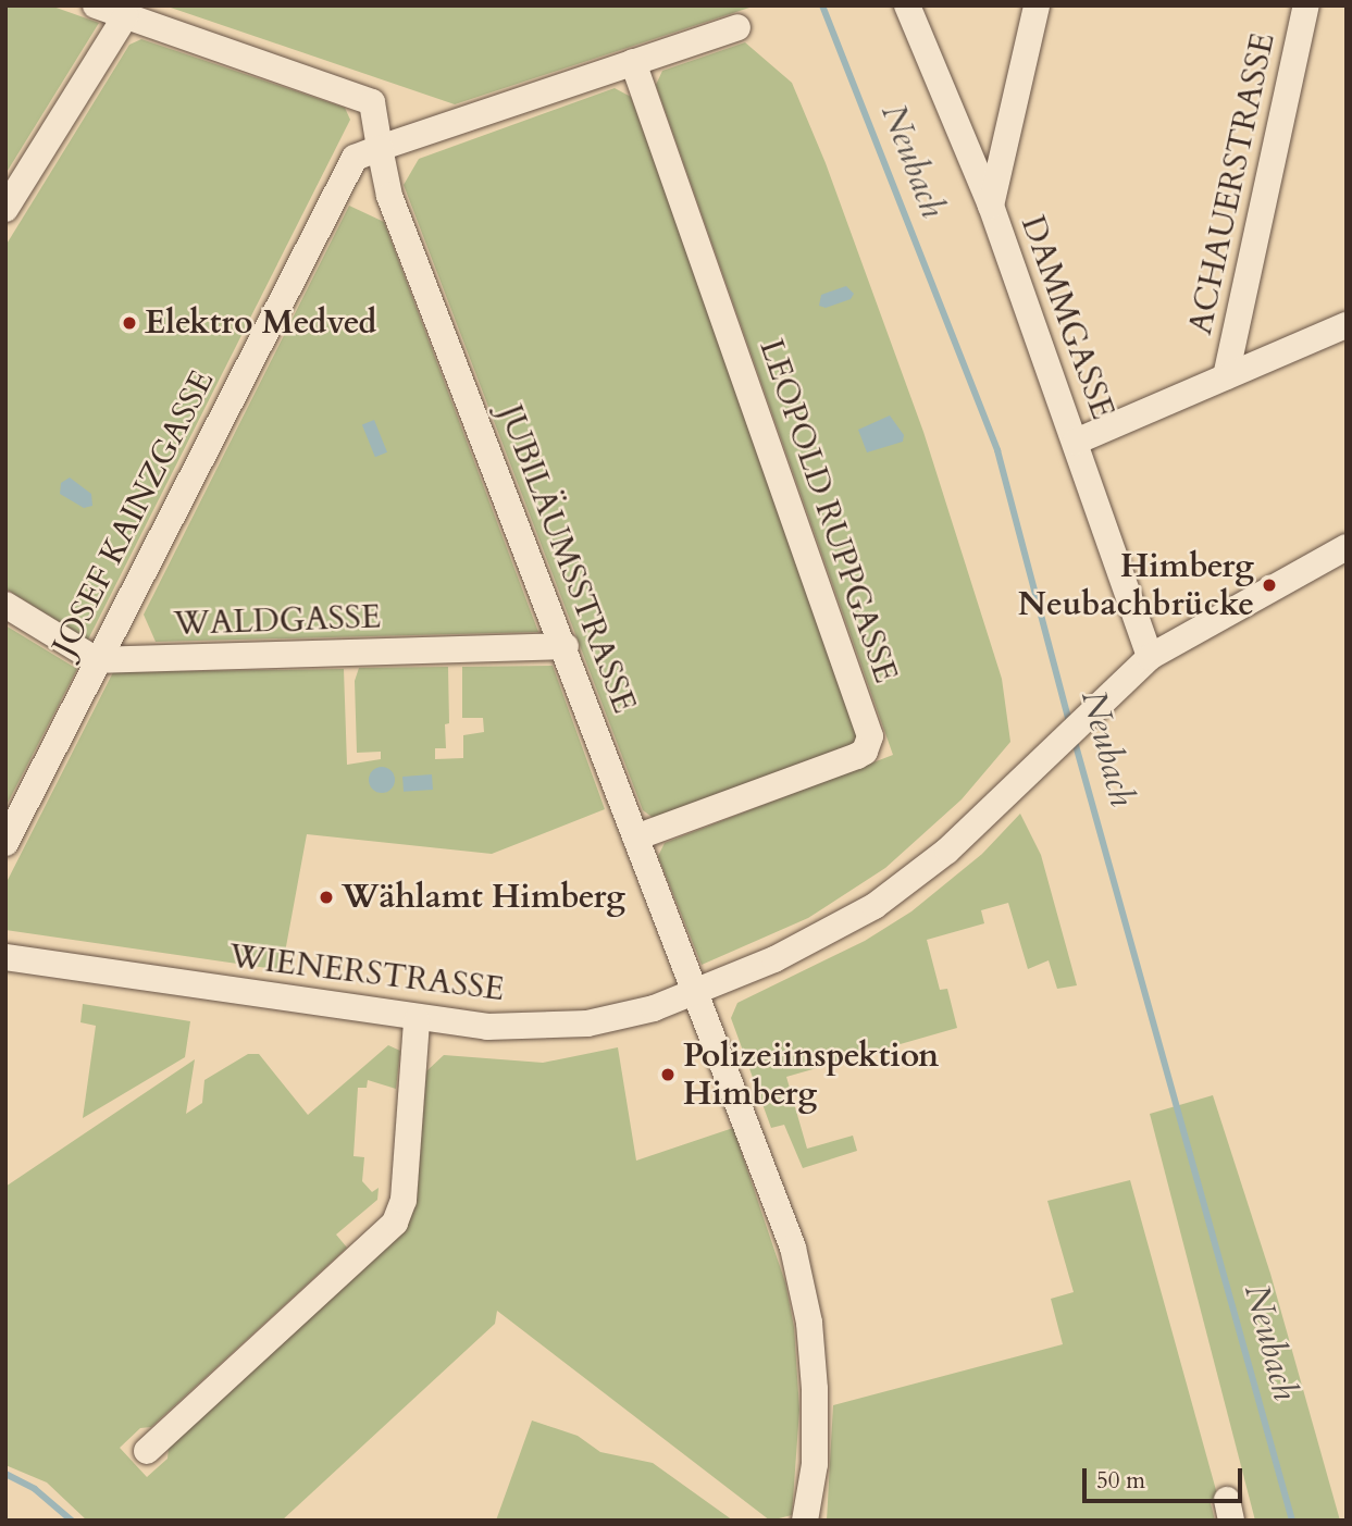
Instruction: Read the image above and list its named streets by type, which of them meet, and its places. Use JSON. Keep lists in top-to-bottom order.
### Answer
{
  "streets": {
    "street": [
      "ACHAUERSTRASSE",
      "DAMMGASSE",
      "LEOPOLD RUPPGASSE",
      "JOSEF KAINZGASSE",
      "JUBILÄUMSSTRASSE",
      "WALDGASSE",
      "WIENERSTRASSE"
    ]
  },
  "crossings": [
    ["DAMMGASSE", "WIENERSTRASSE"],
    ["LEOPOLD RUPPGASSE", "JOSEF KAINZGASSE"],
    ["LEOPOLD RUPPGASSE", "JUBILÄUMSSTRASSE"],
    ["JOSEF KAINZGASSE", "JUBILÄUMSSTRASSE"],
    ["JOSEF KAINZGASSE", "WALDGASSE"],
    ["JUBILÄUMSSTRASSE", "WALDGASSE"],
    ["JUBILÄUMSSTRASSE", "WIENERSTRASSE"]
  ],
  "water": ["Neubach"],
  "places": [
    "Elektro Medved",
    "Himberg Neubachbrücke",
    "Wählamt Himberg",
    "Polizeiinspektion Himberg"
  ],
  "scale_bar": "50 m"
}
